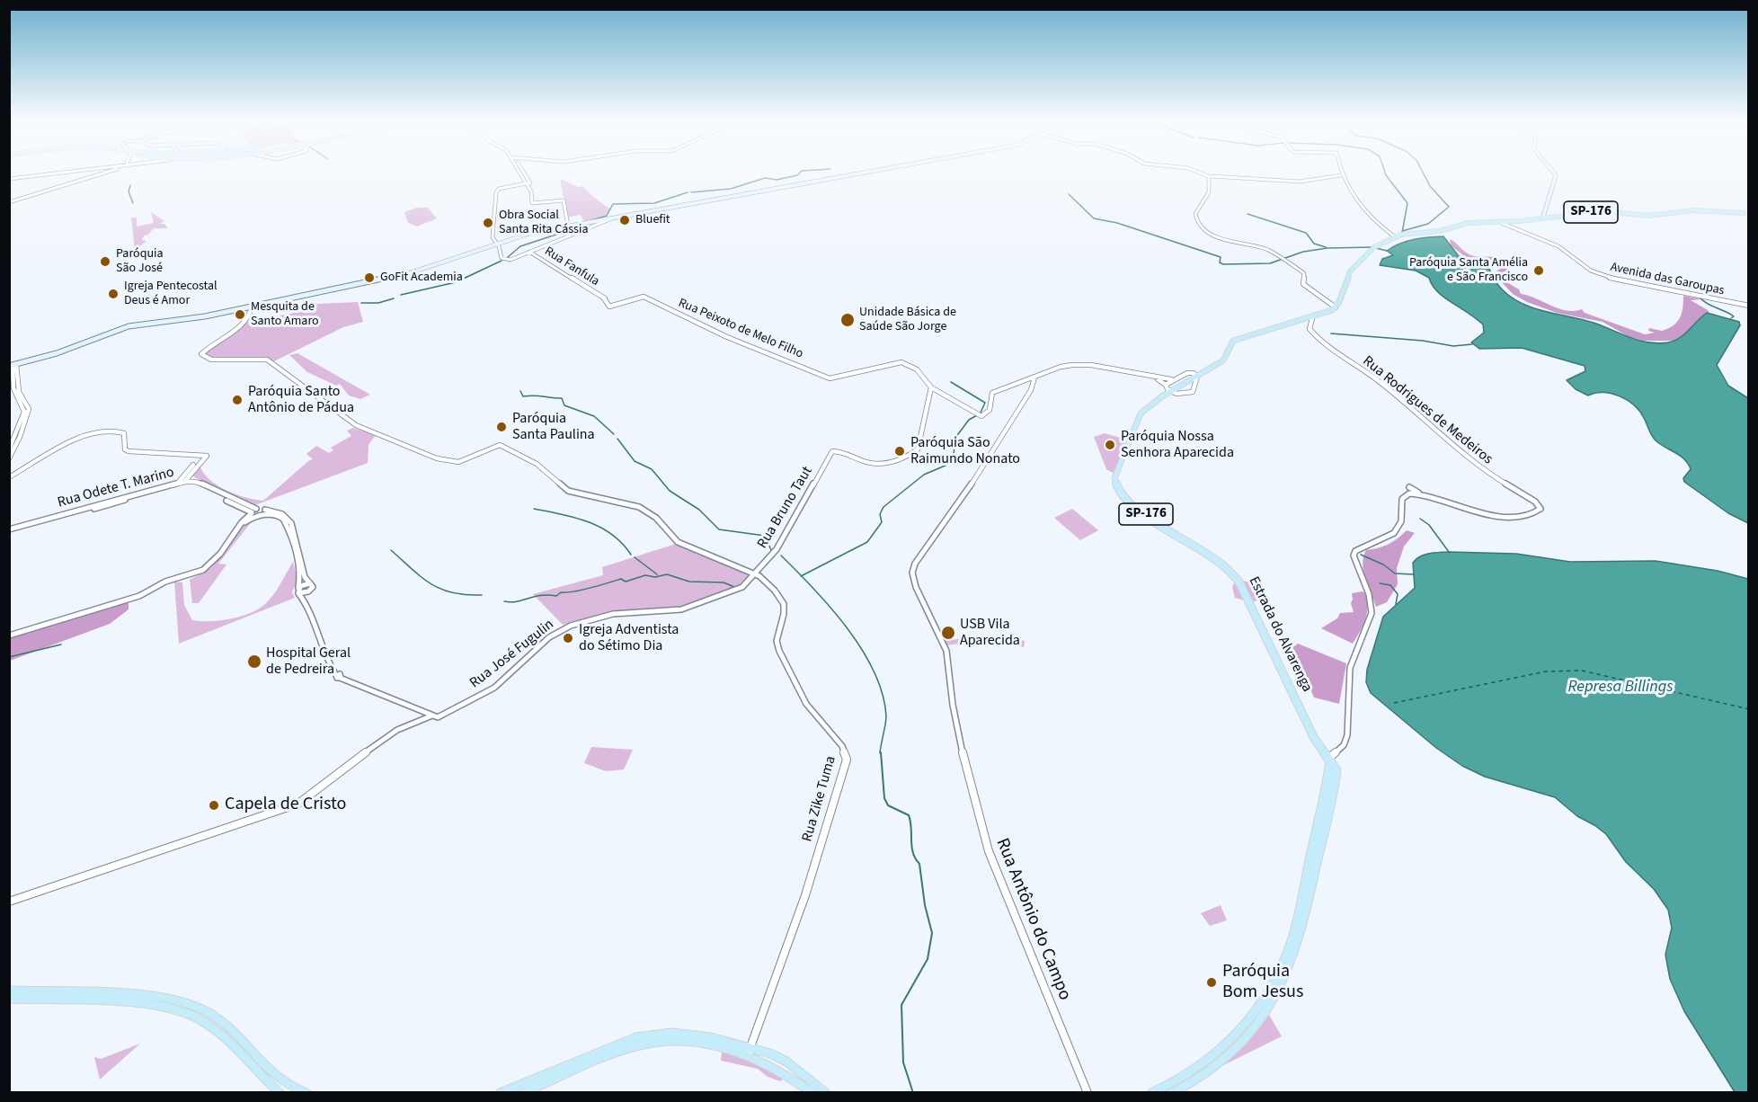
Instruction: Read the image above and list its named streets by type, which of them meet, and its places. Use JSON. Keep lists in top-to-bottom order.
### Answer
{
  "streets": {
    "main road": ["SP-176", "Estrada do Alvarenga"],
    "street": [
      "Rua Fanfula",
      "Avenida das Garoupas",
      "Rua Peixoto de Melo Filho",
      "Rua Rodrigues de Medeiros",
      "Rua Odete T. Marino",
      "Rua Bruno Taut",
      "Rua José Fugulin",
      "Rua Zike Tuma",
      "Rua Antônio do Campo"
    ]
  },
  "crossings": [
    ["SP-176", "Avenida das Garoupas"],
    ["SP-176", "Estrada do Alvarenga"],
    ["Rua Fanfula", "Rua Peixoto de Melo Filho"],
    ["Rua Peixoto de Melo Filho", "Rua Bruno Taut"],
    ["Rua Rodrigues de Medeiros", "Estrada do Alvarenga"],
    ["Rua Bruno Taut", "Rua José Fugulin"],
    ["Rua Bruno Taut", "Rua Zike Tuma"],
    ["Rua José Fugulin", "Rua Zike Tuma"]
  ],
  "water": ["Represa Billings"],
  "places": [
    "Bluefit",
    "Obra Social Santa Rita Cássia",
    "Paróquia São José",
    "Paróquia Santa Amélia e São Francisco",
    "GoFit Academia",
    "Igreja Pentecostal Deus é Amor",
    "Mesquita de Santo Amaro",
    "Unidade Básica de Saúde São Jorge",
    "Paróquia Santo Antônio de Pádua",
    "Paróquia Santa Paulina",
    "Paróquia Nossa Senhora Aparecida",
    "Paróquia São Raimundo Nonato",
    "USB Vila Aparecida",
    "Igreja Adventista do Sétimo Dia",
    "Hospital Geral de Pedreira",
    "Capela de Cristo",
    "Paróquia Bom Jesus"
  ]
}
